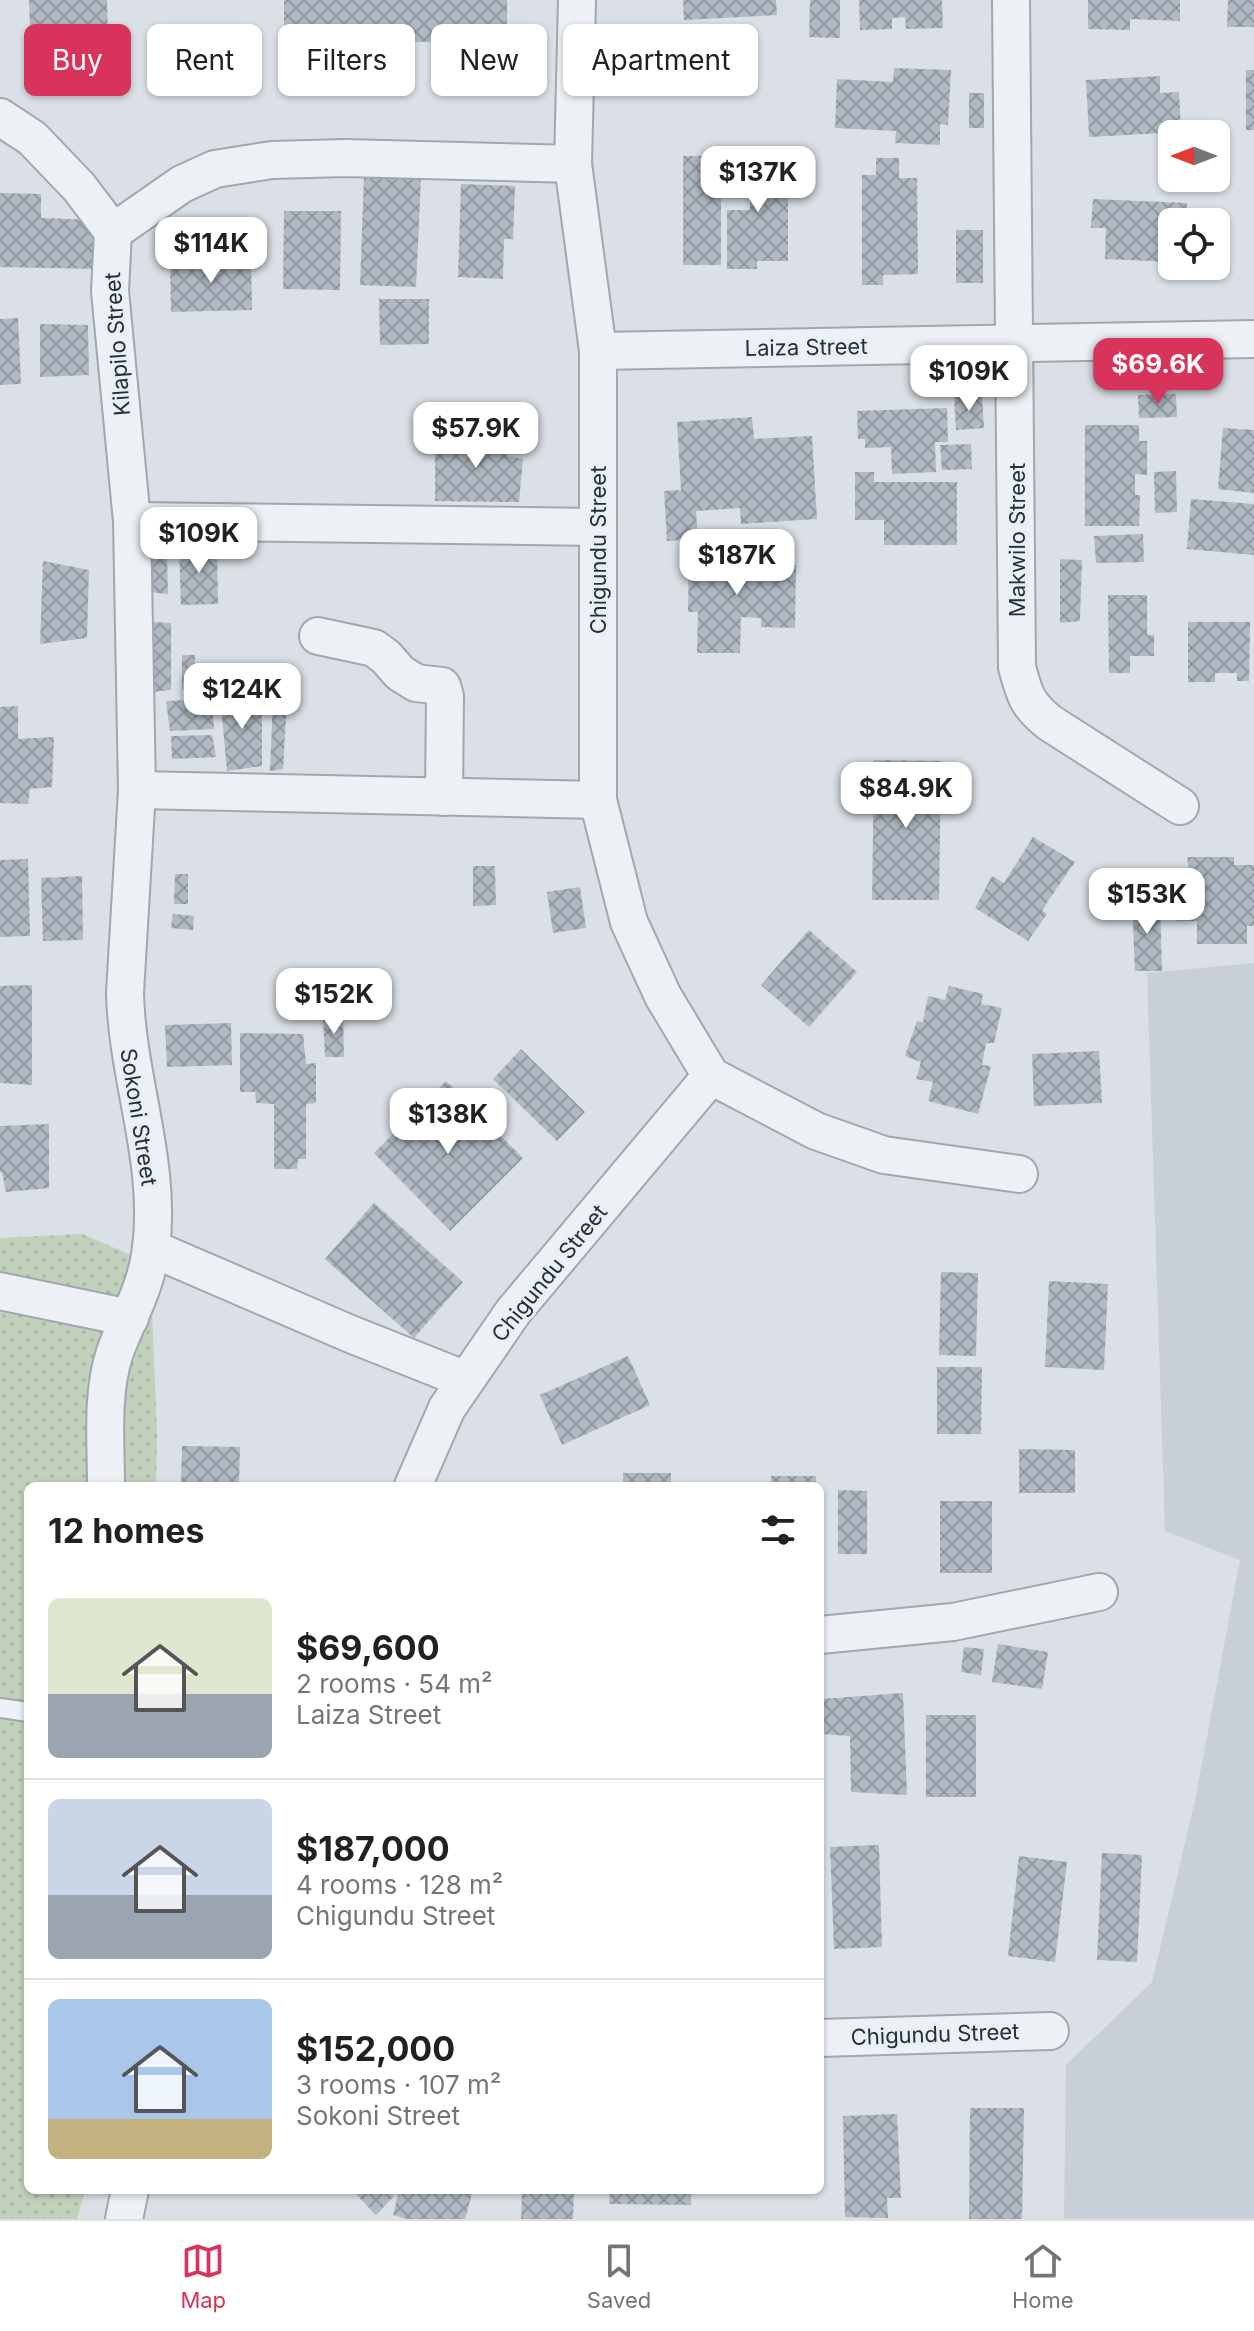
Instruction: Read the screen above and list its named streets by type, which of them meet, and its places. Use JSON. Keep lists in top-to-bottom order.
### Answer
{
  "streets": {
    "street": [
      "Kilapilo Street",
      "Laiza Street",
      "Makwilo Street",
      "Chigundu Street",
      "Sokoni Street"
    ]
  },
  "crossings": [
    ["Kilapilo Street", "Sokoni Street"],
    ["Laiza Street", "Makwilo Street"],
    ["Laiza Street", "Chigundu Street"]
  ],
  "north": "left",
  "page": {
    "chip": [
      "Buy",
      "Rent",
      "Filters",
      "New",
      "Apartment"
    ],
    "price": [
      "$137K",
      "$114K",
      "$69.6K",
      "$109K",
      "$57.9K",
      "$109K",
      "$187K",
      "$124K",
      "$84.9K",
      "$153K",
      "$152K",
      "$138K"
    ],
    "heading": "12 homes",
    "list": [
      {
        "name": "$69,600",
        "note": "2 rooms · 54 m² · Laiza Street"
      },
      {
        "name": "$187,000",
        "note": "4 rooms · 128 m² · Chigundu Street"
      },
      {
        "name": "$152,000",
        "note": "3 rooms · 107 m² · Sokoni Street"
      }
    ],
    "tabs": ["Map", "Saved", "Home"]
  }
}
